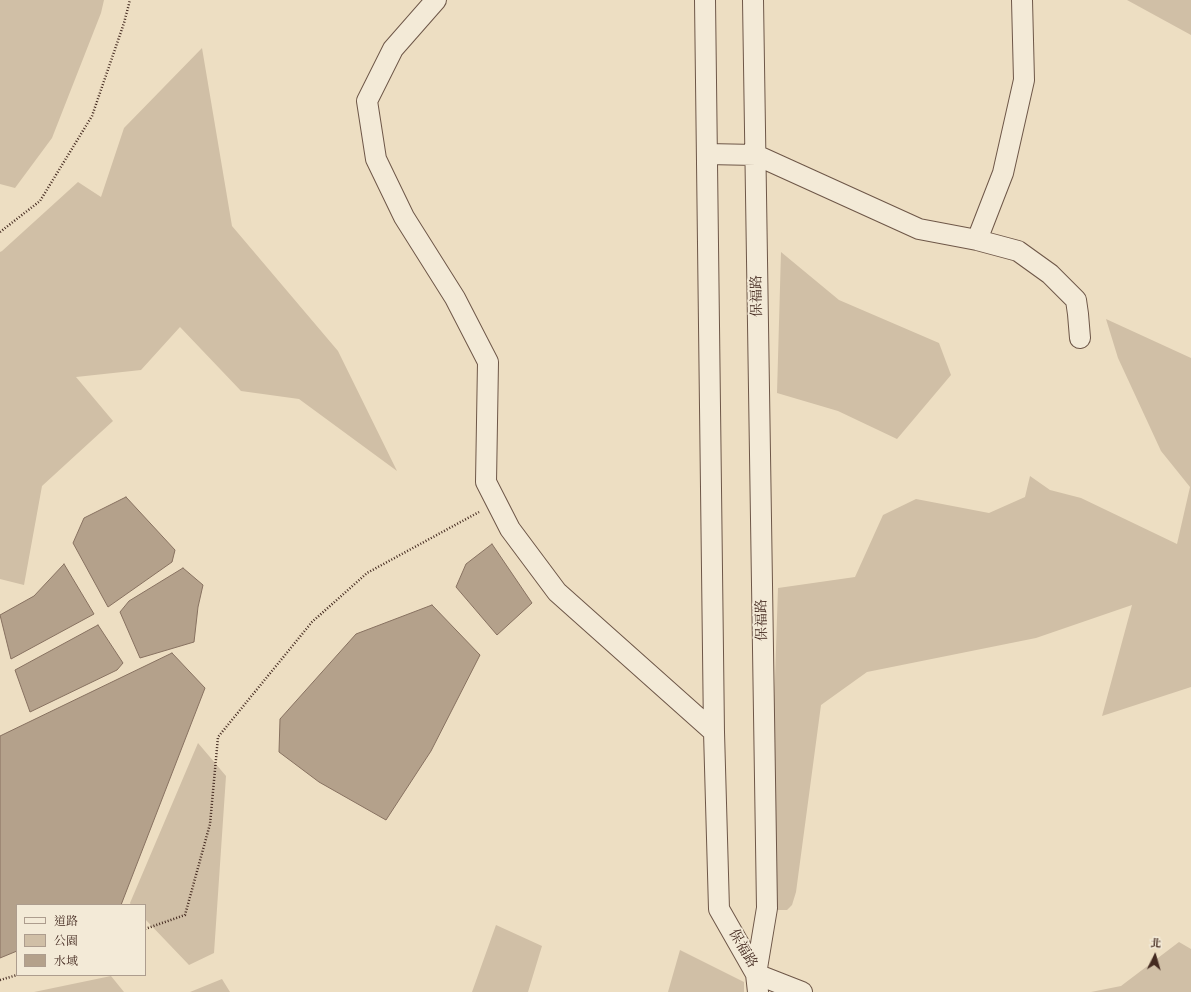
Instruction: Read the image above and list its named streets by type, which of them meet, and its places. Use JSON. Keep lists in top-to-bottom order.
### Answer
{
  "streets": {
    "street": ["保福路"]
  },
  "legend": ["道路", "公園", "水域"],
  "north": "top"
}
